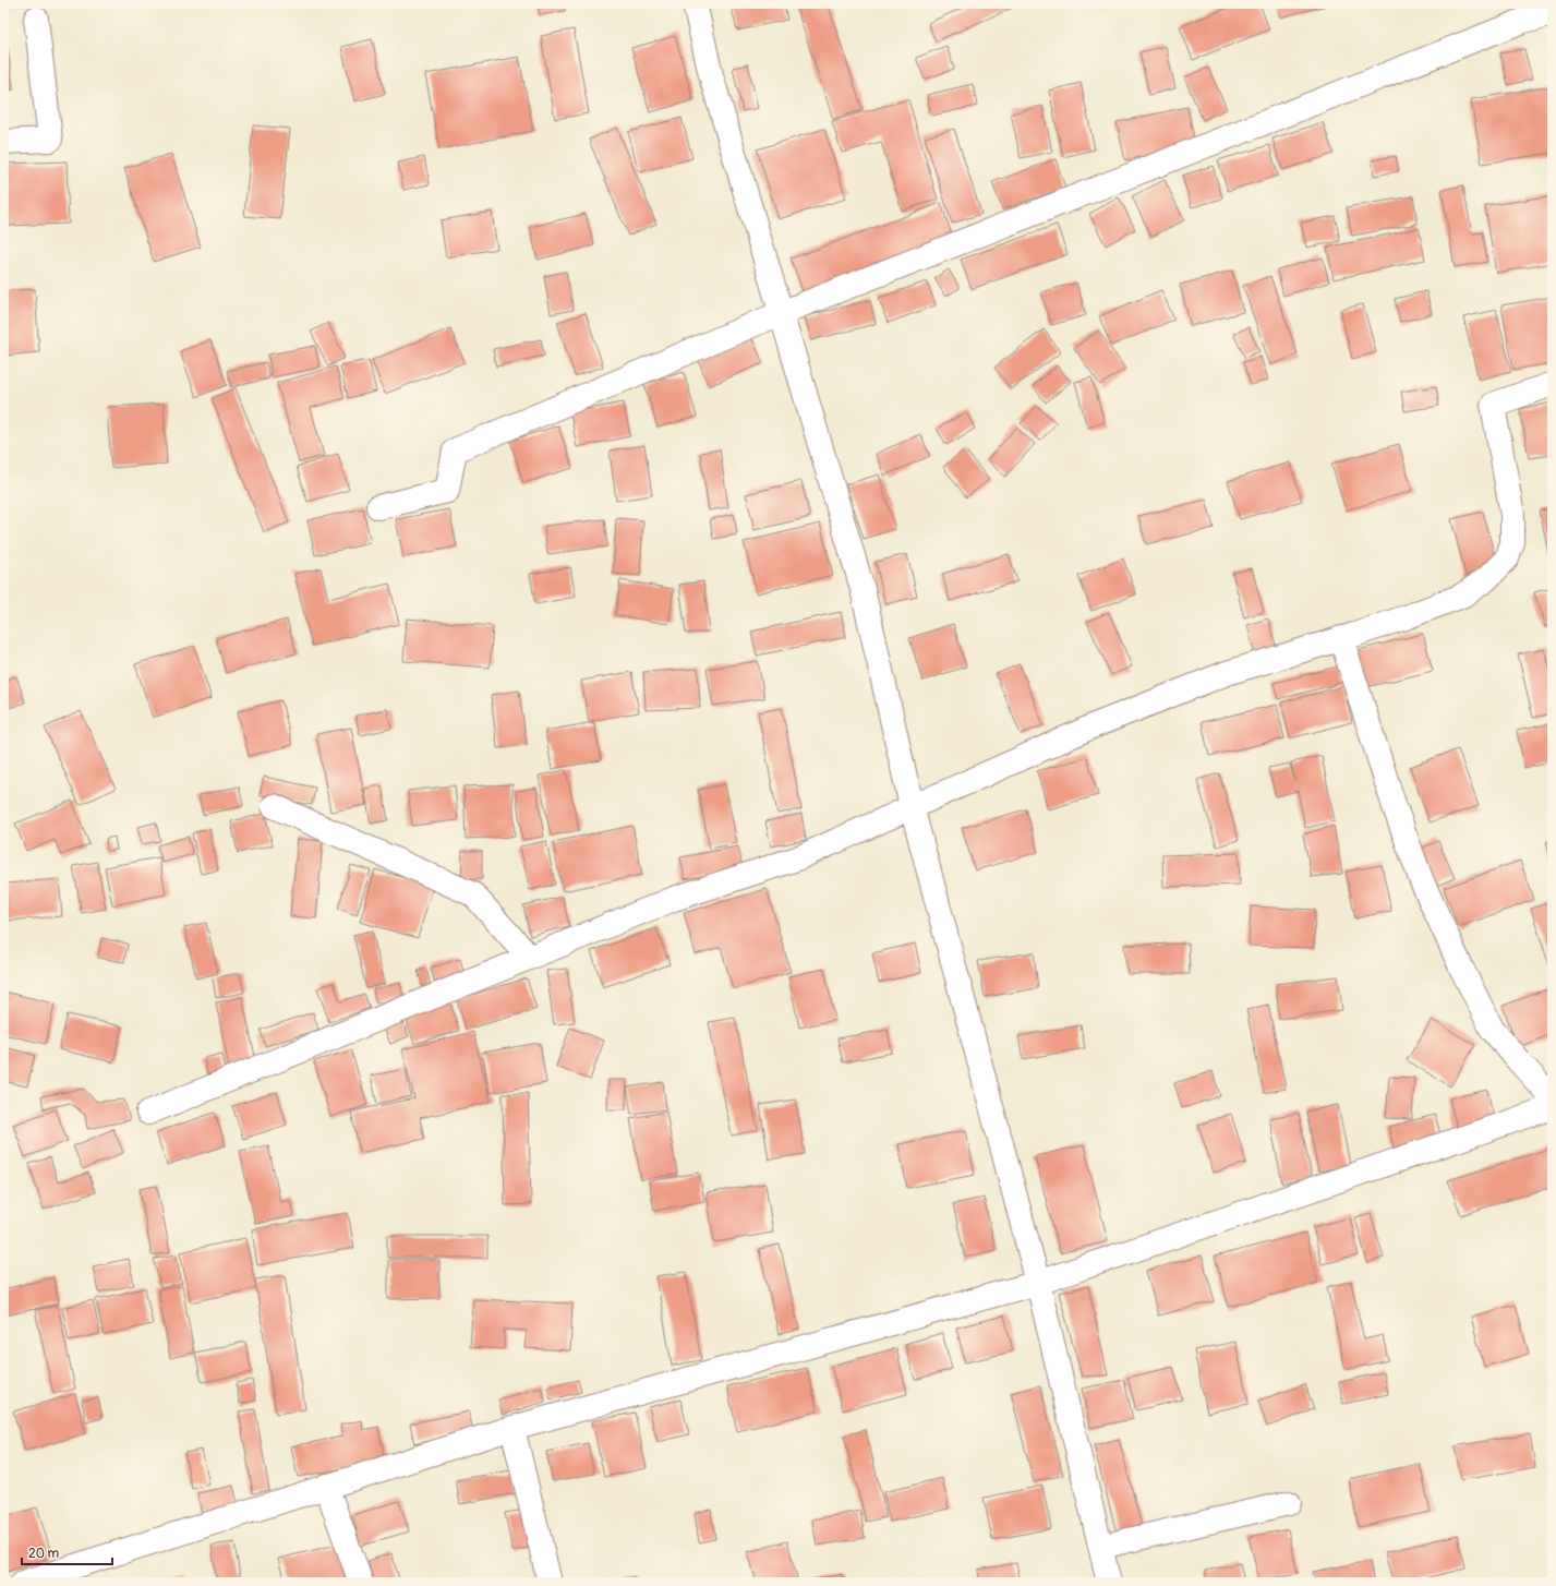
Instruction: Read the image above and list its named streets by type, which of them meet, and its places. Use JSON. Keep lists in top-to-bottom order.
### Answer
{
  "scale_bar": "20 m"
}
